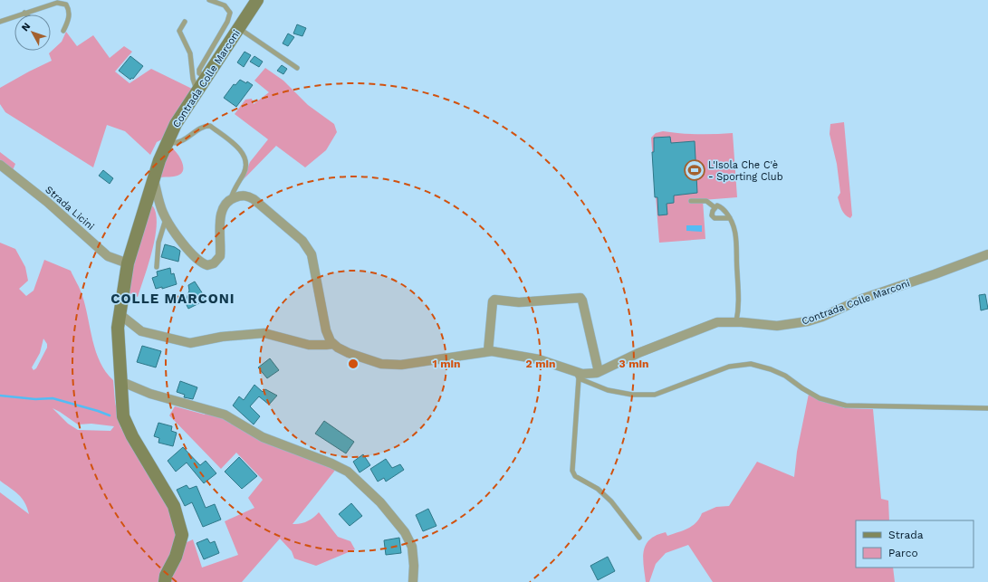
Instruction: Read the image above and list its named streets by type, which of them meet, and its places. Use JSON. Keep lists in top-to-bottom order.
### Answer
{
  "streets": {
    "street": ["Contrada Colle Marconi", "Strada Licini"]
  },
  "crossings": [
    ["Contrada Colle Marconi", "Strada Licini"]
  ],
  "districts": ["COLLE MARCONI"],
  "places": {
    "sports": ["L'Isola Che C'è - Sporting Club"]
  },
  "legend": ["Strada", "Parco"],
  "north": "top left",
  "rings": ["1 min", "2 min", "3 min"]
}
